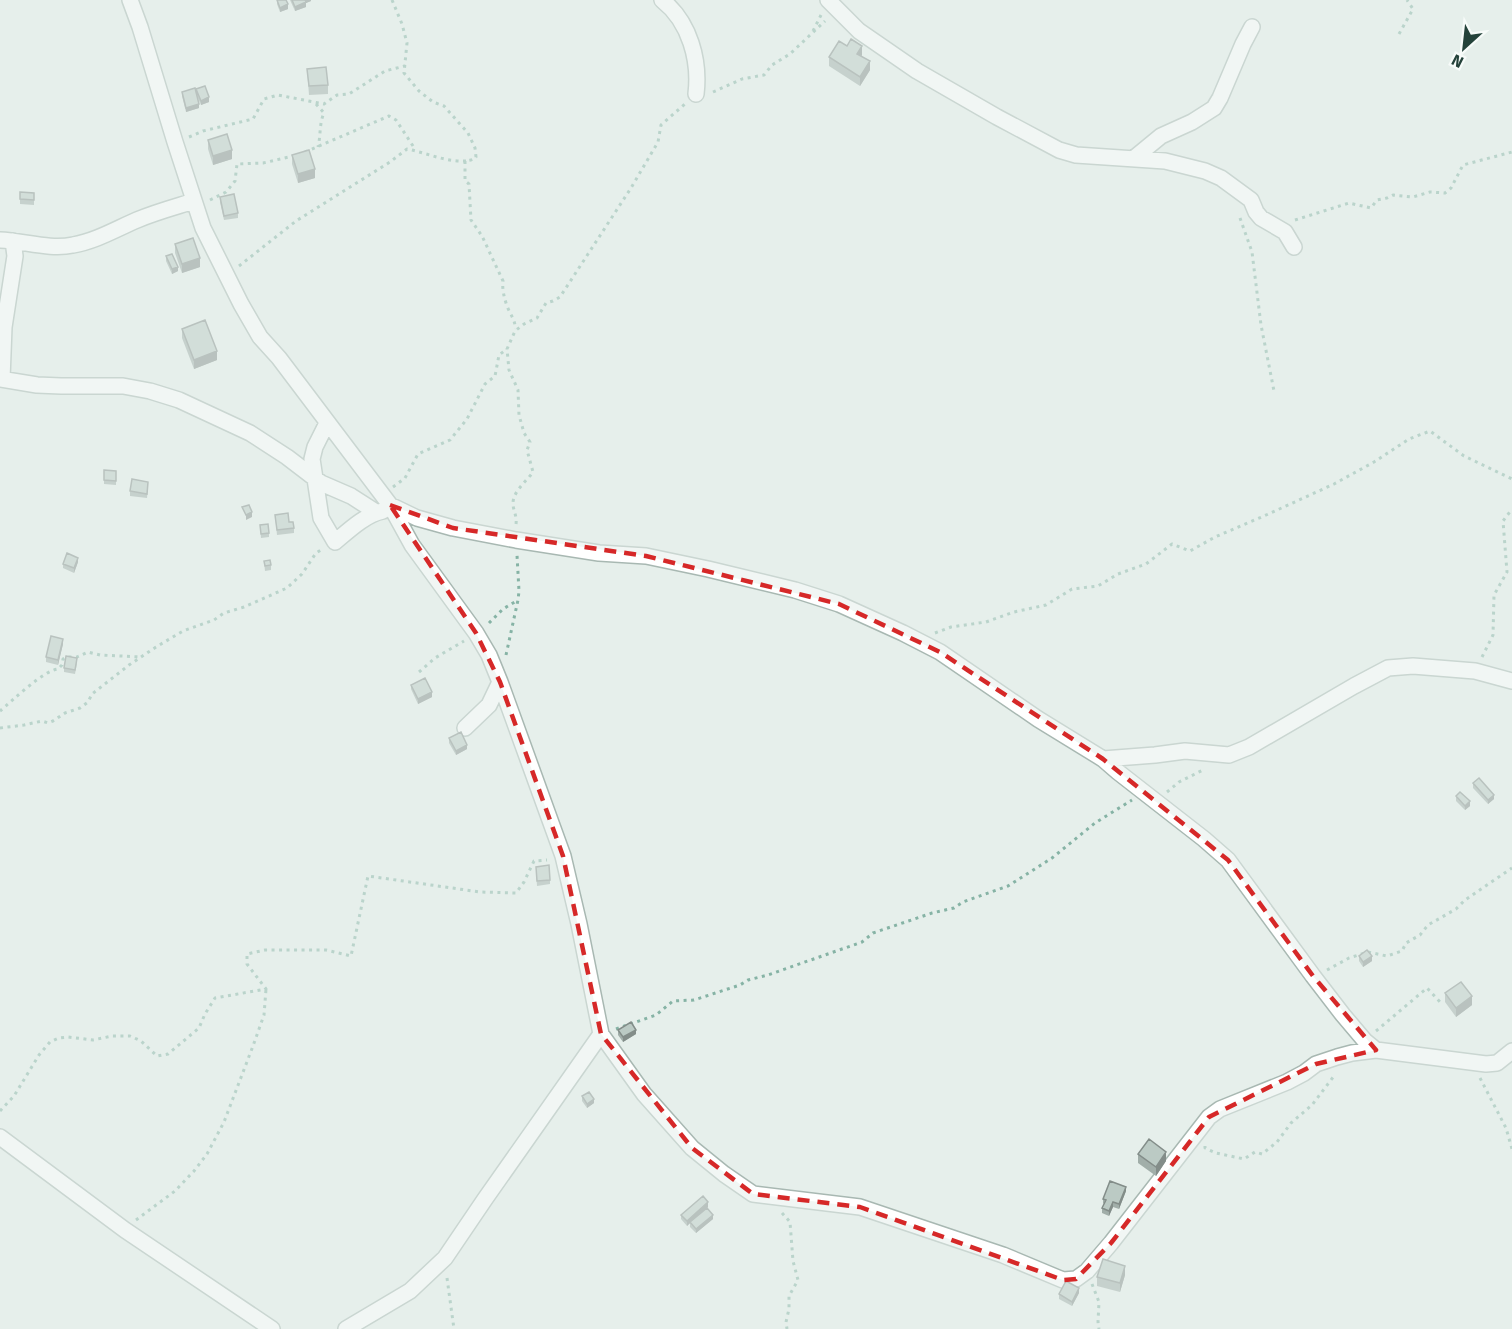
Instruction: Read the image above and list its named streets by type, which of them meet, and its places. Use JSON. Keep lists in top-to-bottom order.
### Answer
{
  "north": "bottom left"
}
